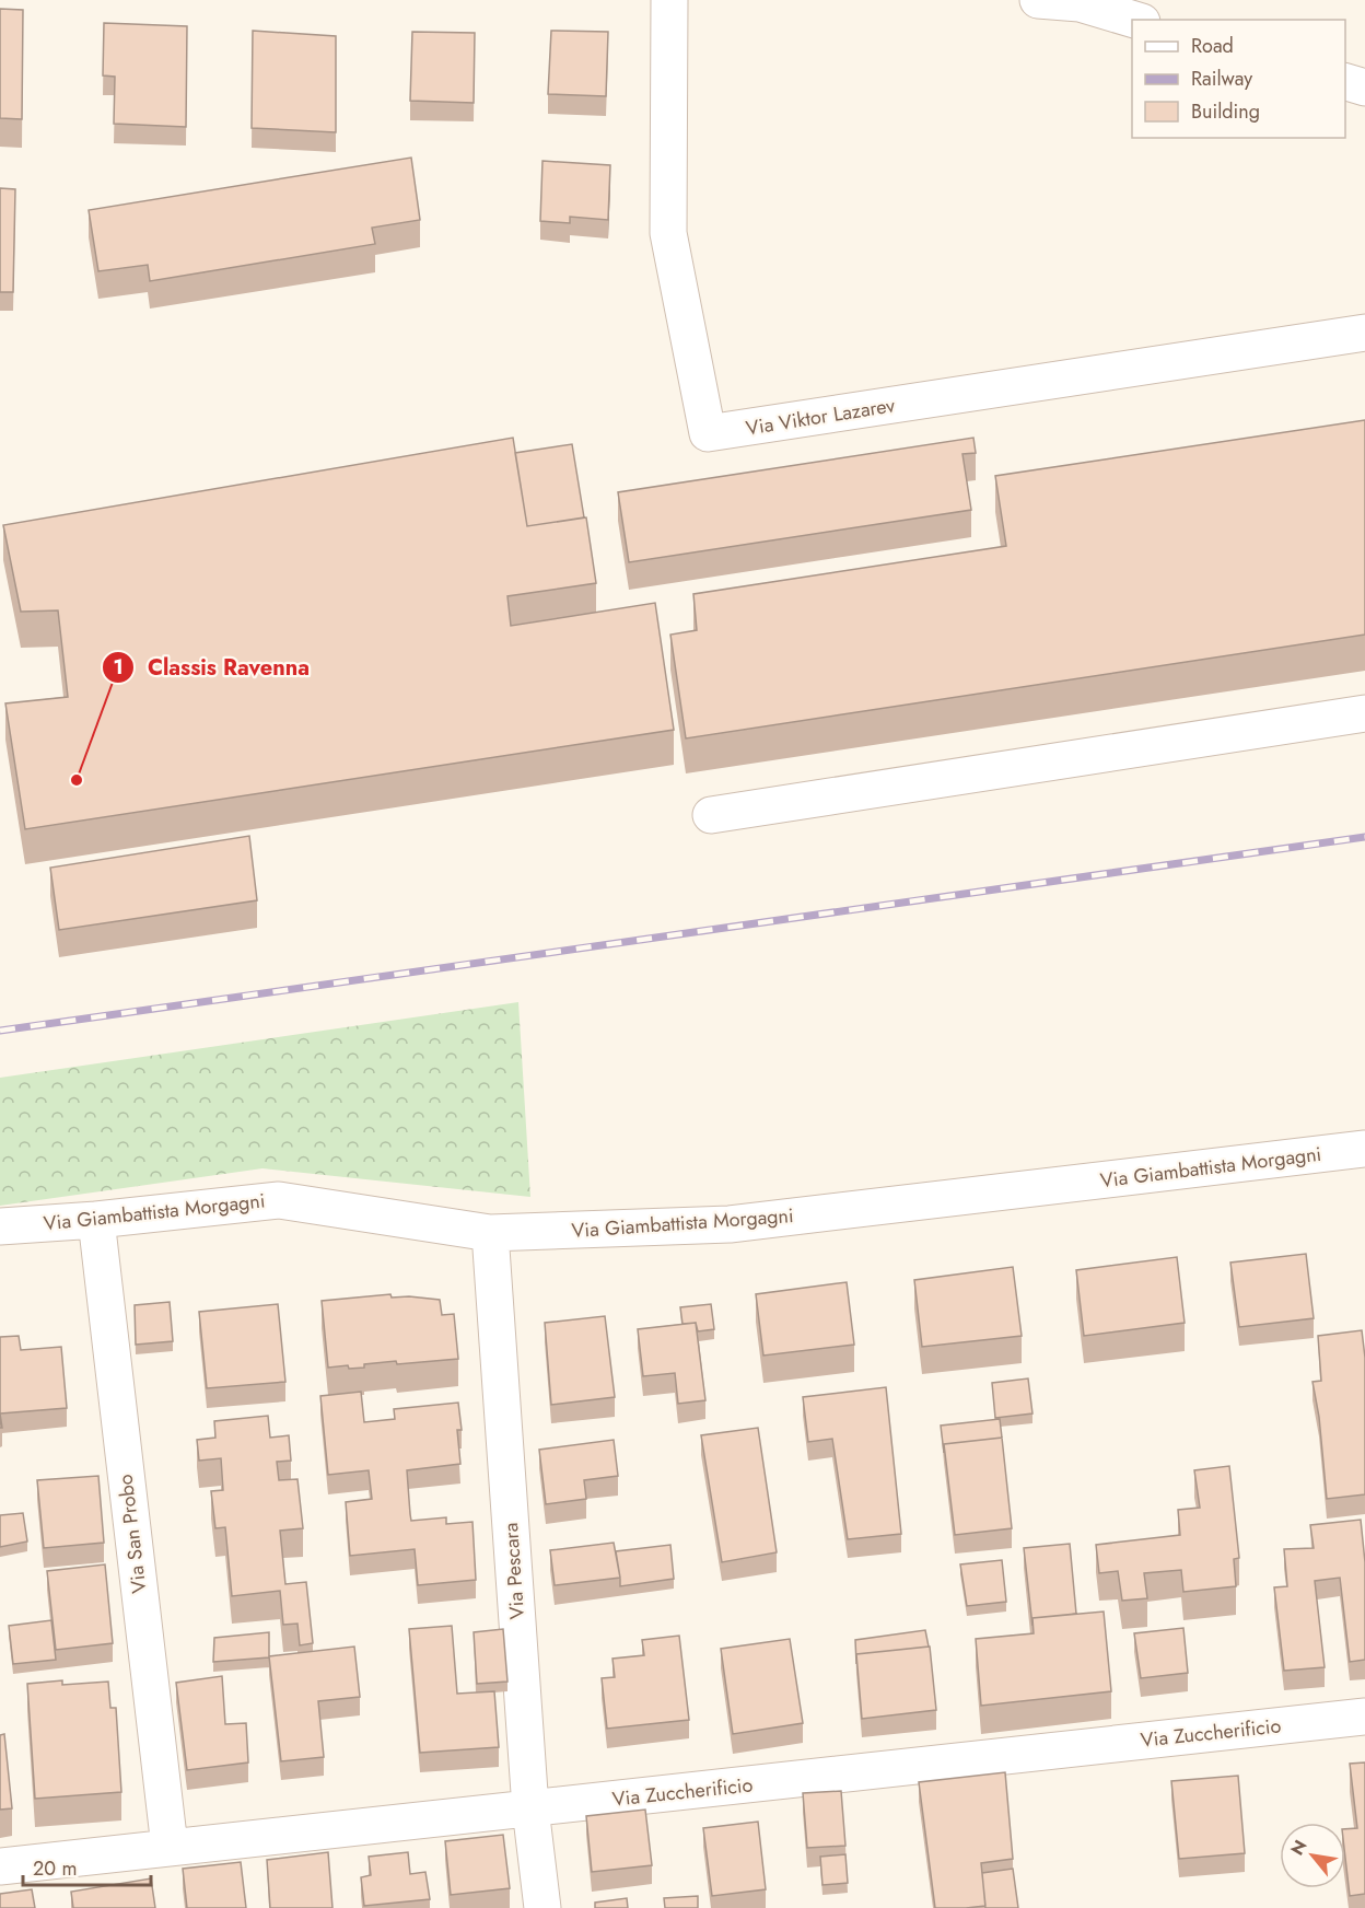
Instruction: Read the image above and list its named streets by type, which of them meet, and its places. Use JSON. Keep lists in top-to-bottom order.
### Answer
{
  "streets": {
    "street": [
      "Via Viktor Lazarev",
      "Via Giambattista Morgagni",
      "Via San Probo",
      "Via Pescara",
      "Via Zuccherificio"
    ]
  },
  "crossings": [
    ["Via Giambattista Morgagni", "Via San Probo"],
    ["Via Giambattista Morgagni", "Via Pescara"],
    ["Via San Probo", "Via Zuccherificio"],
    ["Via Pescara", "Via Zuccherificio"]
  ],
  "places": ["Classis Ravenna"],
  "legend": ["Road", "Railway", "Building"],
  "scale_bar": "20 m",
  "north": "top left"
}
